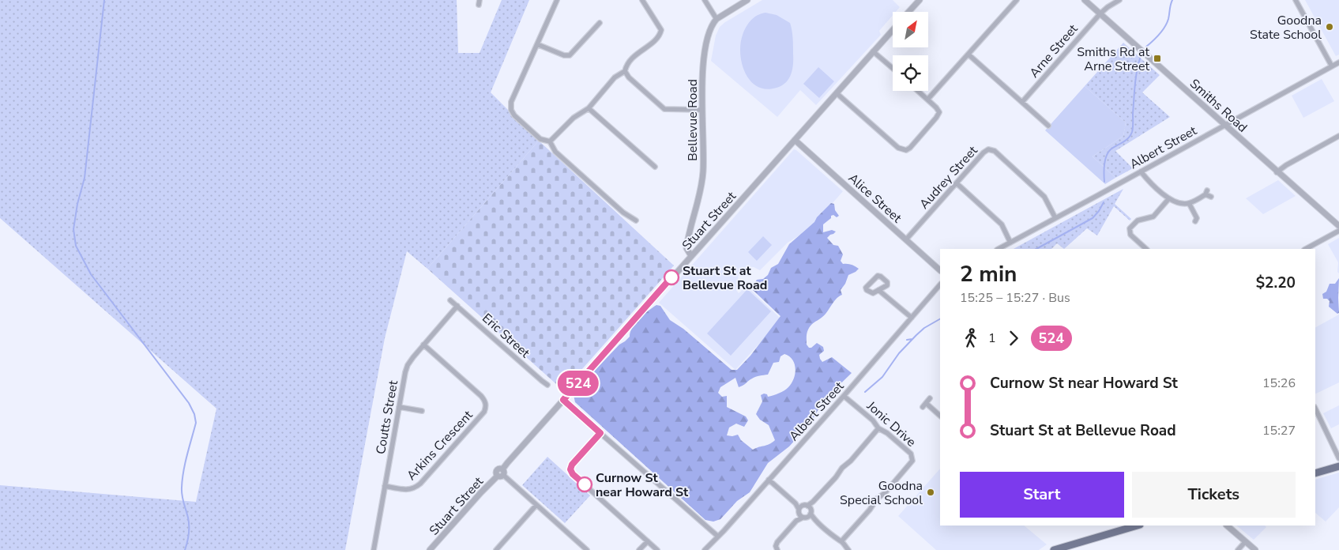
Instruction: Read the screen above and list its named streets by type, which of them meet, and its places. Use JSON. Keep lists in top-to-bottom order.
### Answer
{
  "streets": {
    "street": [
      "Arne Street",
      "Smiths Road",
      "Bellevue Road",
      "Albert Street",
      "Audrey Street",
      "Alice Street",
      "Stuart Street",
      "Eric Street",
      "Coutts Street",
      "Jonic Drive",
      "Arkins Crescent"
    ]
  },
  "crossings": [
    ["Arne Street", "Smiths Road"],
    ["Smiths Road", "Albert Street"],
    ["Bellevue Road", "Stuart Street"],
    ["Albert Street", "Audrey Street"],
    ["Albert Street", "Jonic Drive"],
    ["Audrey Street", "Alice Street"],
    ["Alice Street", "Stuart Street"],
    ["Eric Street", "Coutts Street"],
    ["Coutts Street", "Arkins Crescent"]
  ],
  "places": {
    "other": [
      "Goodna State School",
      "Stuart St at Bellevue Road",
      "Curnow St near Howard St",
      "Goodna Special School"
    ],
    "transit": ["Smiths Rd at Arne Street"]
  },
  "lines": ["bus line 524"],
  "north": "top right",
  "page": {
    "on_map": "524",
    "heading": ["2 min", "15:25 – 15:27 · Bus", "$2.20"],
    "legs": ["1", "524"],
    "list": [
      {
        "name": "Curnow St near Howard St",
        "value": "15:26"
      },
      {
        "name": "Stuart St at Bellevue Road",
        "value": "15:27"
      }
    ],
    "buttons": ["Start", "Tickets"]
  }
}
